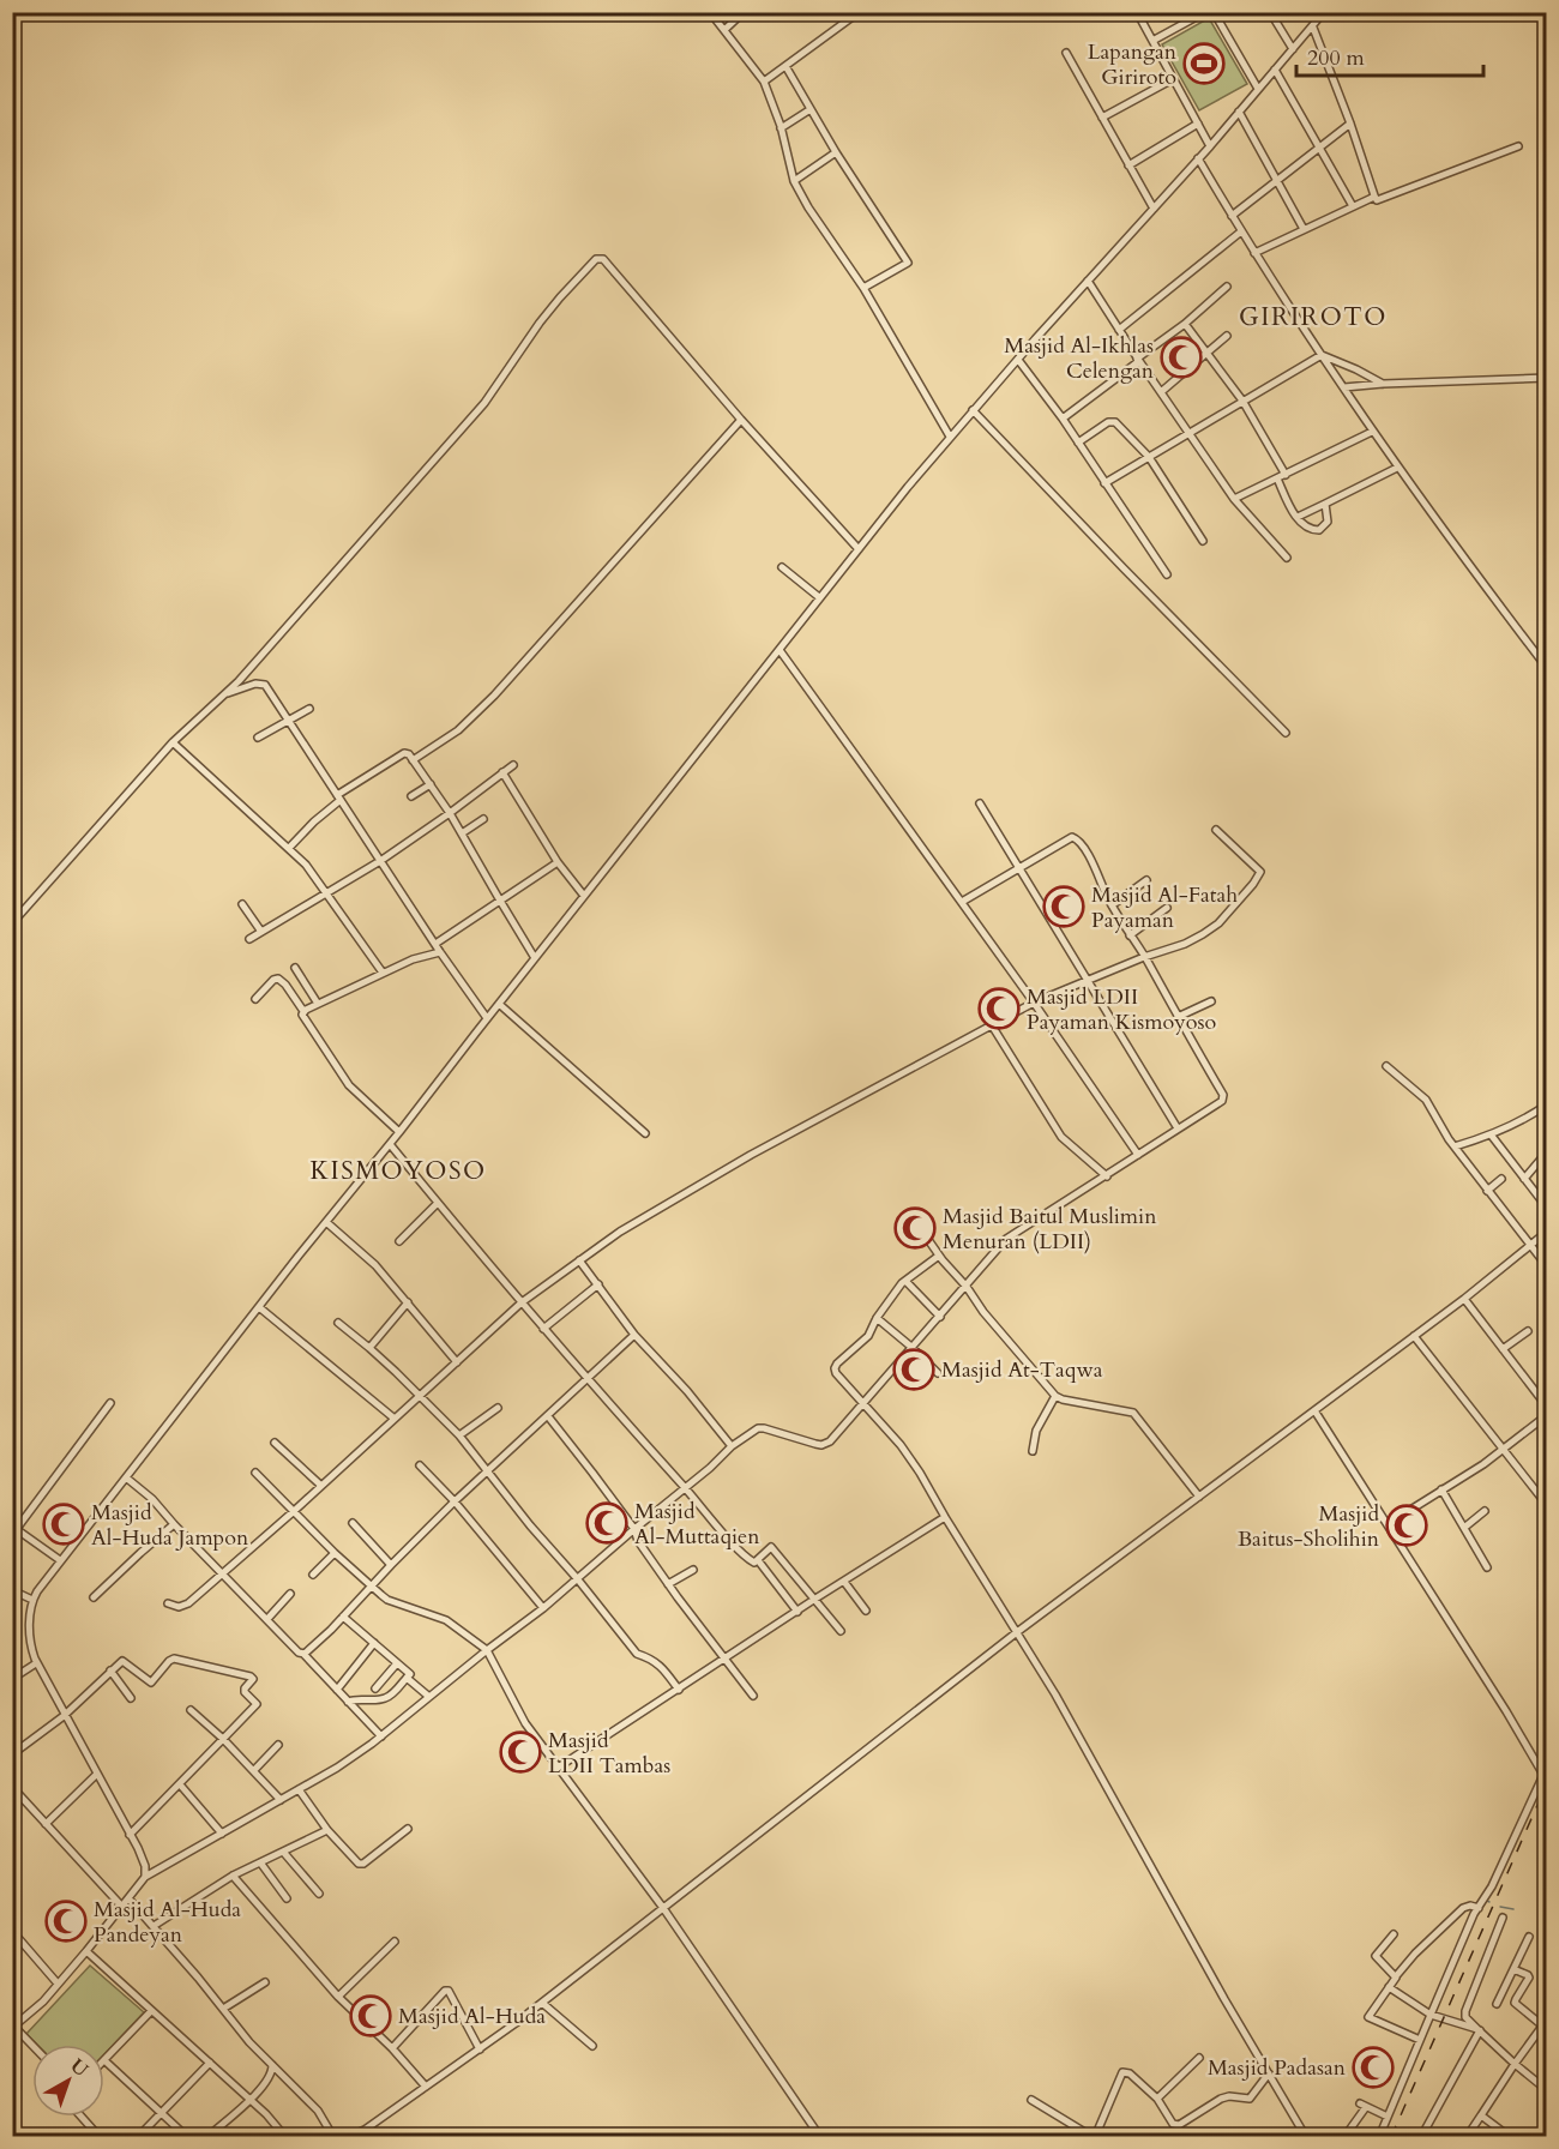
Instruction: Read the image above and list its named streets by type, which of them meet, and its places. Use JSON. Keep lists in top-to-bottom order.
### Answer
{
  "districts": ["GIRIROTO", "KISMOYOSO"],
  "places": {
    "sports": ["Lapangan Giriroto"],
    "mosque": [
      "Masjid Al-Ikhlas Celengan",
      "Masjid Al-Fatah Payaman",
      "Masjid LDII Payaman Kismoyoso",
      "Masjid Baitul Muslimin Menuran (LDII)",
      "Masjid At-Taqwa",
      "Masjid Al-Muttaqien",
      "Masjid Al-Huda Jampon",
      "Masjid Baitus-Sholihin",
      "Masjid LDII Tambas",
      "Masjid Al-Huda Pandeyan",
      "Masjid Al-Huda",
      "Masjid Padasan"
    ]
  },
  "scale_bar": "200 m",
  "north": "top right"
}
